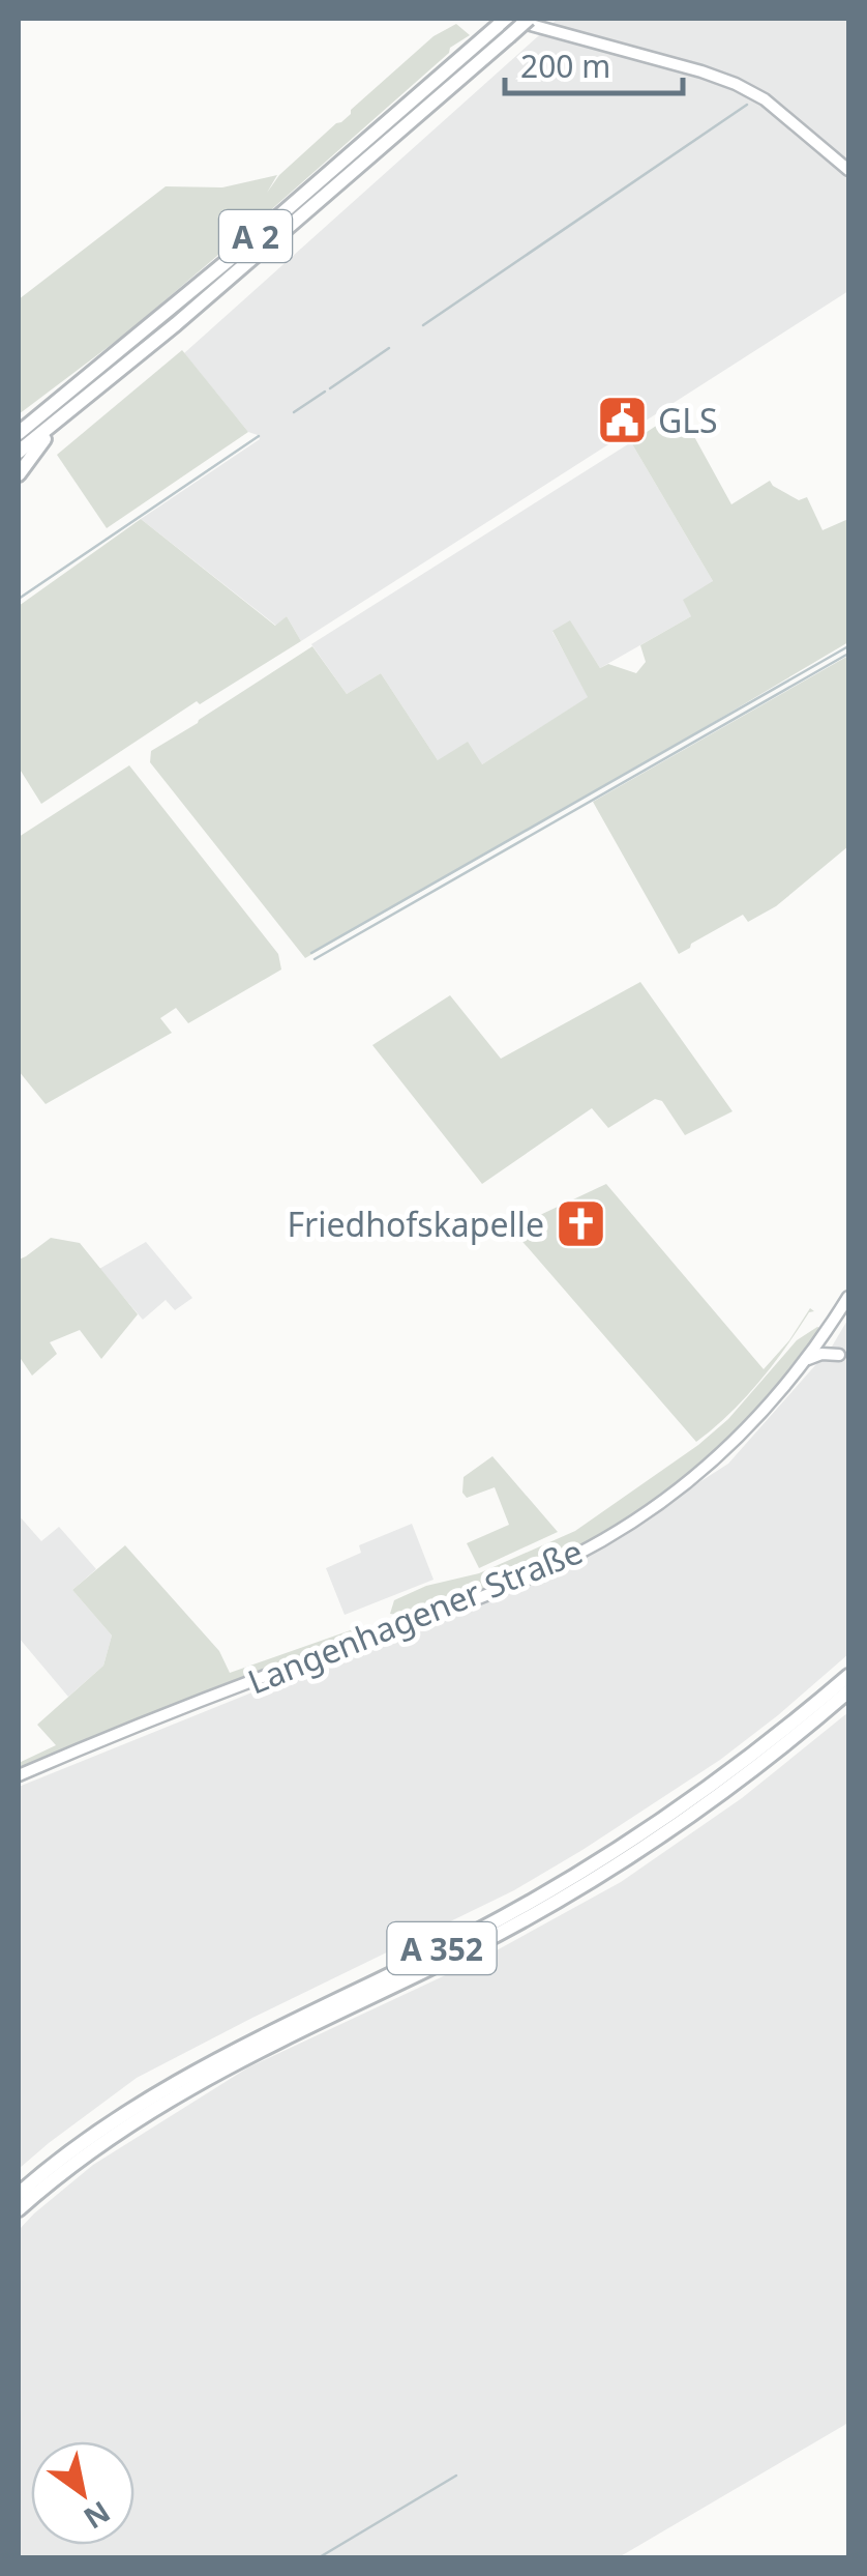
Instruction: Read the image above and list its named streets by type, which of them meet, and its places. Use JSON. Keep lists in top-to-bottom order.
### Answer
{
  "streets": {
    "highway": ["A 2", "A 352"],
    "main road": ["Langenhagener Straße"]
  },
  "places": {
    "public building": ["GLS"],
    "church": ["Friedhofskapelle"]
  },
  "scale_bar": "200 m",
  "north": "bottom right"
}
